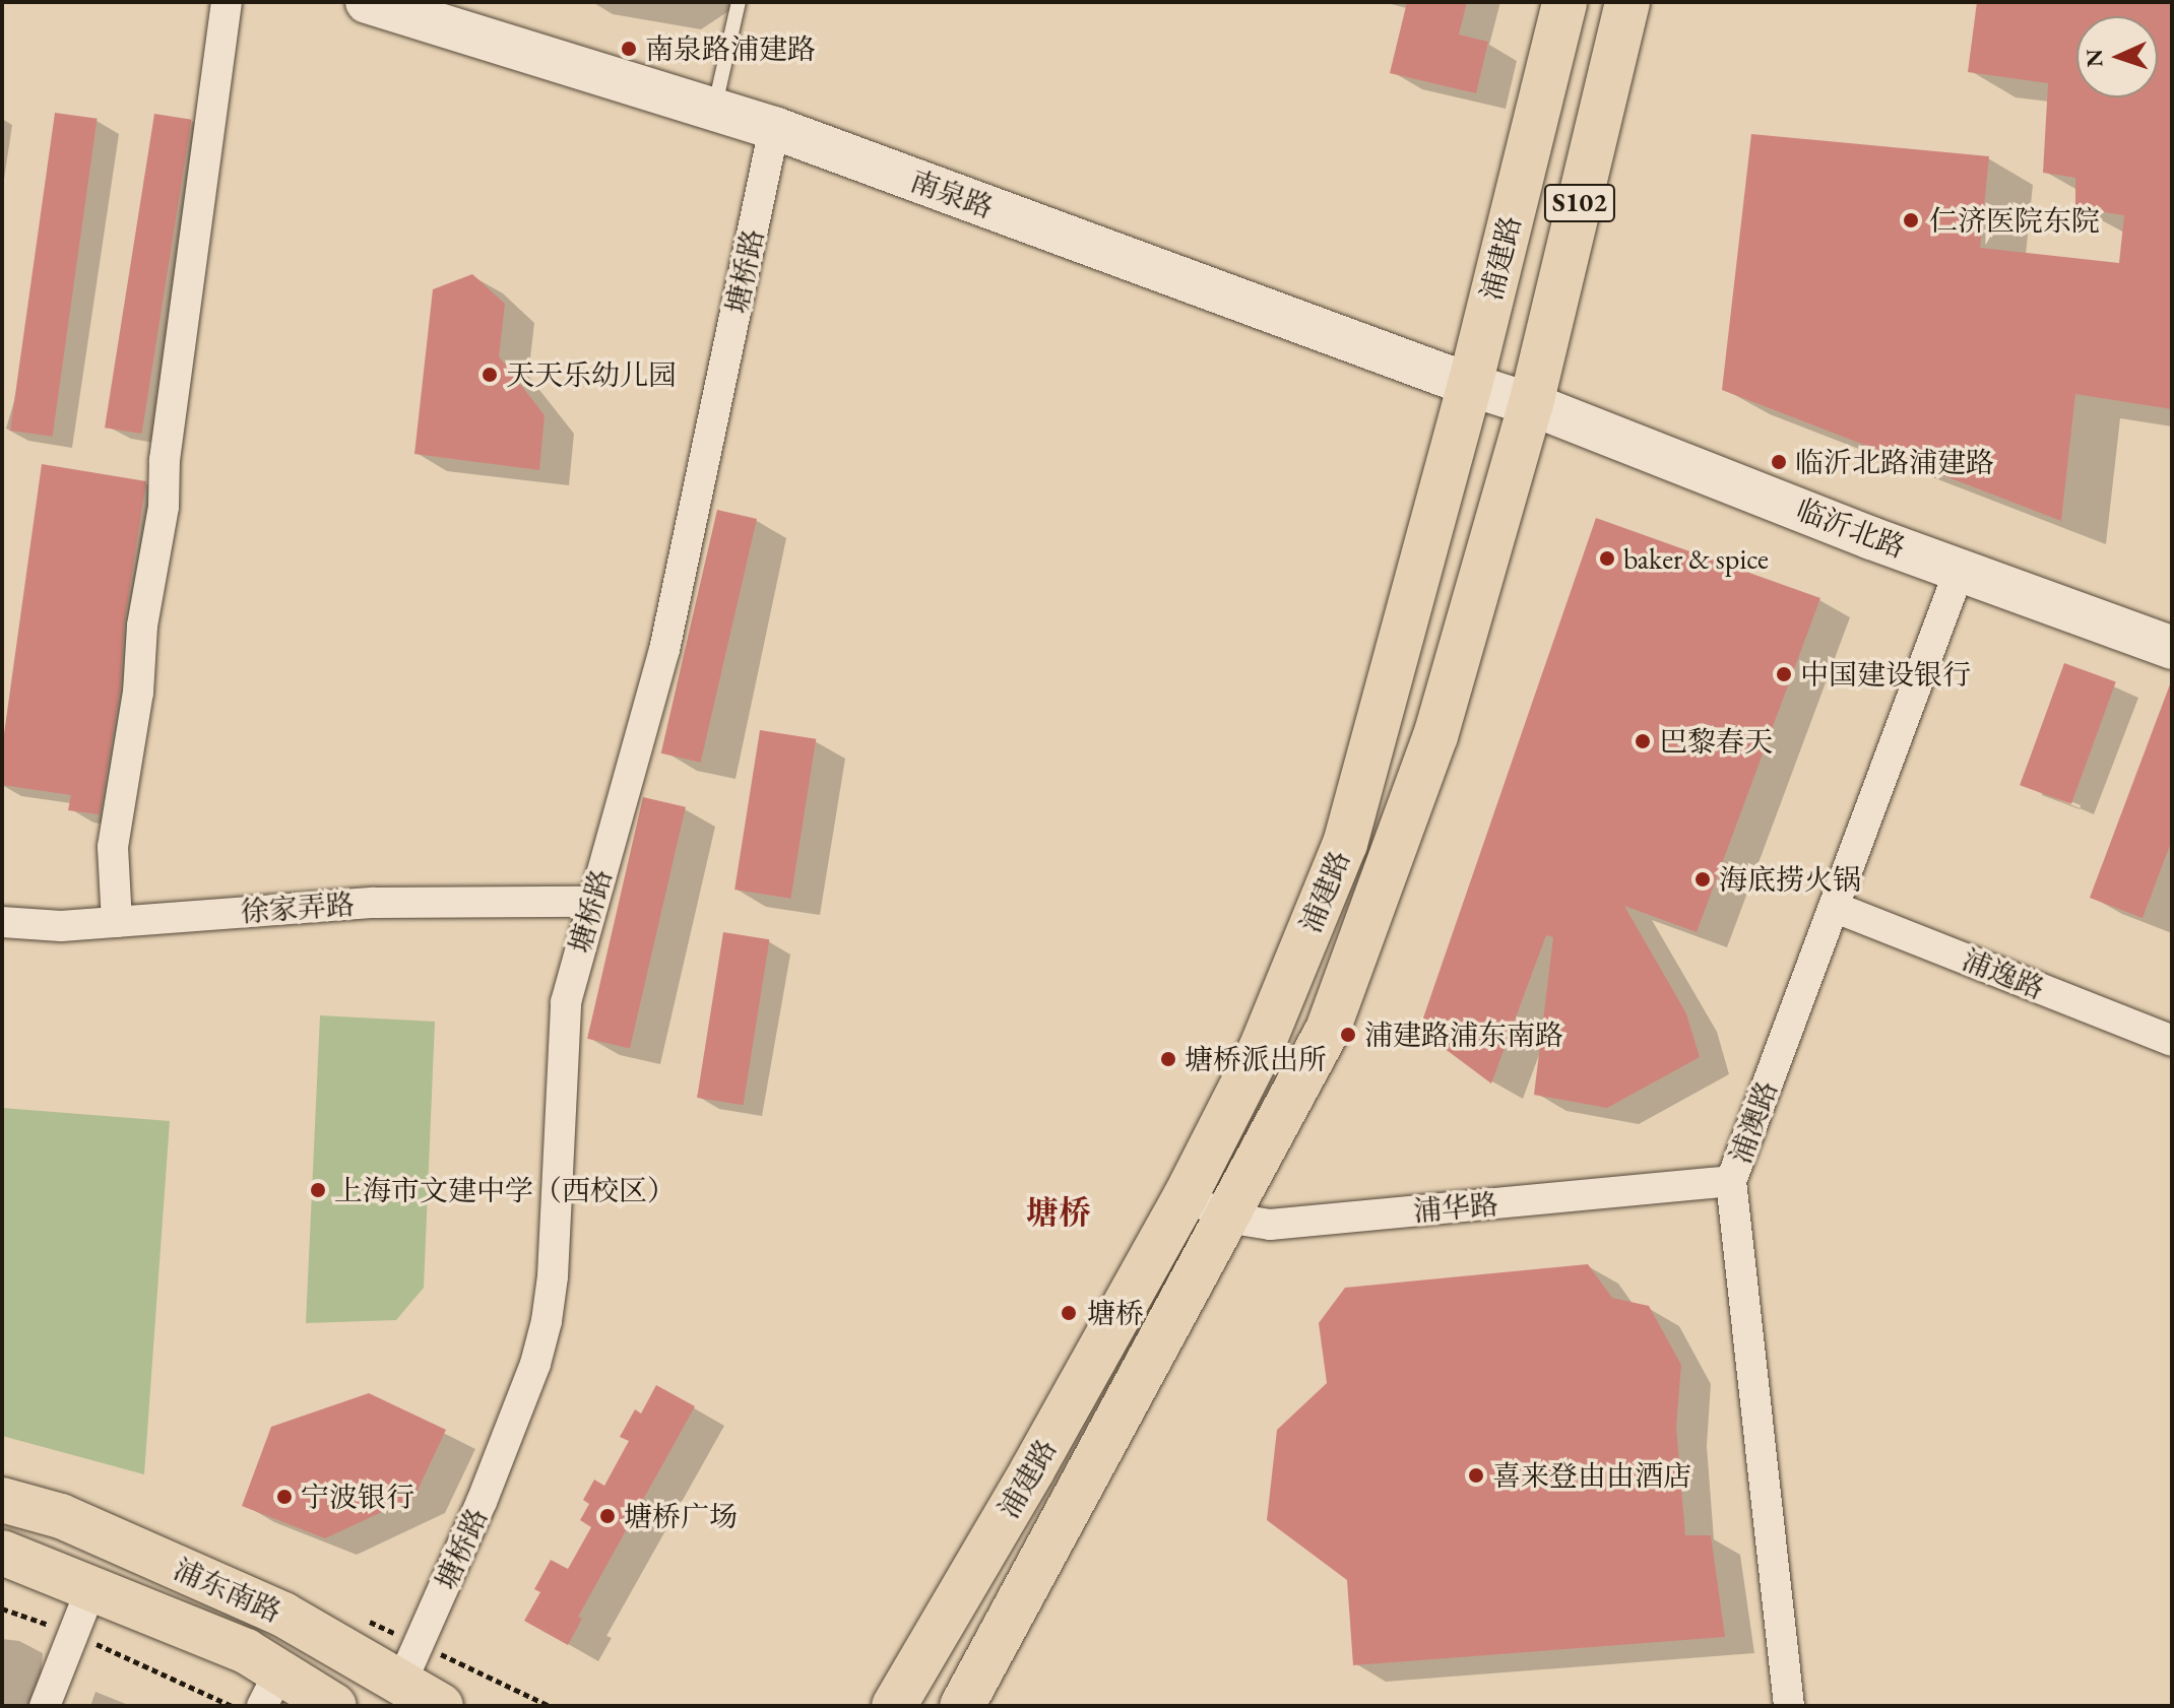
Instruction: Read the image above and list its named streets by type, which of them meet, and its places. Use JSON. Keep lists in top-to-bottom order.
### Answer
{
  "streets": {
    "main road": ["S102", "浦建路", "浦东南路"],
    "street": [
      "南泉路",
      "塘桥路",
      "临沂北路",
      "徐家弄路",
      "浦逸路",
      "浦澳路",
      "浦华路"
    ]
  },
  "crossings": [
    ["南泉路", "浦建路"],
    ["南泉路", "塘桥路"],
    ["南泉路", "临沂北路"],
    ["浦建路", "临沂北路"],
    ["浦建路", "浦华路"],
    ["塘桥路", "徐家弄路"],
    ["塘桥路", "浦东南路"],
    ["临沂北路", "浦澳路"],
    ["浦逸路", "浦澳路"],
    ["浦澳路", "浦华路"]
  ],
  "districts": ["塘桥"],
  "places": [
    "南泉路浦建路",
    "仁济医院东院",
    "天天乐幼儿园",
    "临沂北路浦建路",
    "baker & spice",
    "中国建设银行",
    "巴黎春天",
    "海底捞火锅",
    "浦建路浦东南路",
    "塘桥派出所",
    "上海市文建中学（西校区）",
    "塘桥",
    "喜来登由由酒店",
    "宁波银行",
    "塘桥广场"
  ],
  "north": "left"
}
